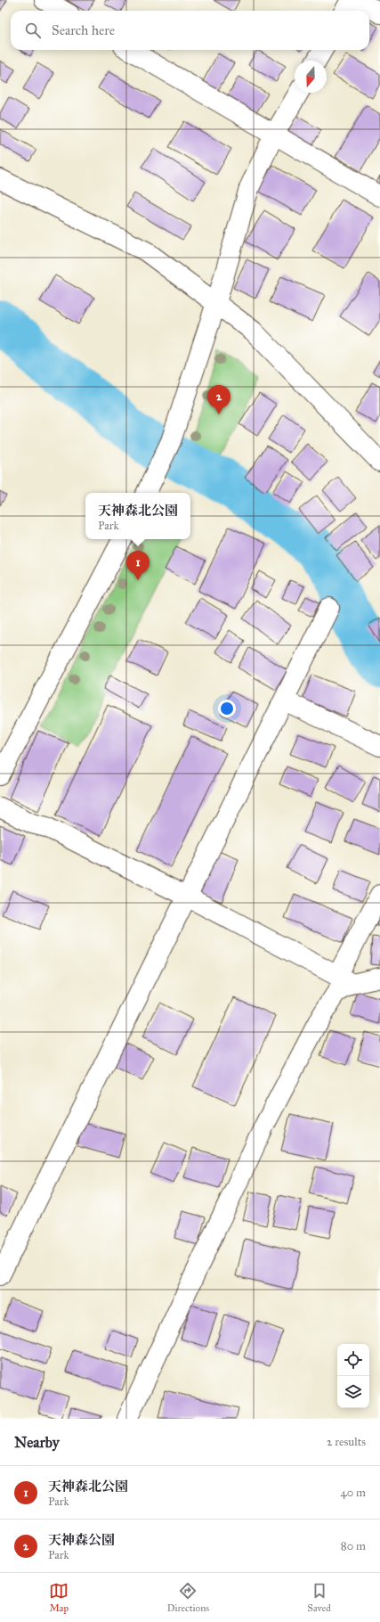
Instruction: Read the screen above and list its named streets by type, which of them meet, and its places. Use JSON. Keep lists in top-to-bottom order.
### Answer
{
  "north": "bottom",
  "page": {
    "search": "Search here",
    "pins": ["2", "1"],
    "popup": ["天神森北公園", "Park"],
    "heading": ["Nearby", "2 results"],
    "list": [
      {
        "mark": "1",
        "name": "天神森北公園",
        "note": "Park",
        "value": "40 m"
      },
      {
        "mark": "2",
        "name": "天神森公園",
        "note": "Park",
        "value": "80 m"
      }
    ],
    "nav": ["Map", "Directions", "Saved"]
  }
}
